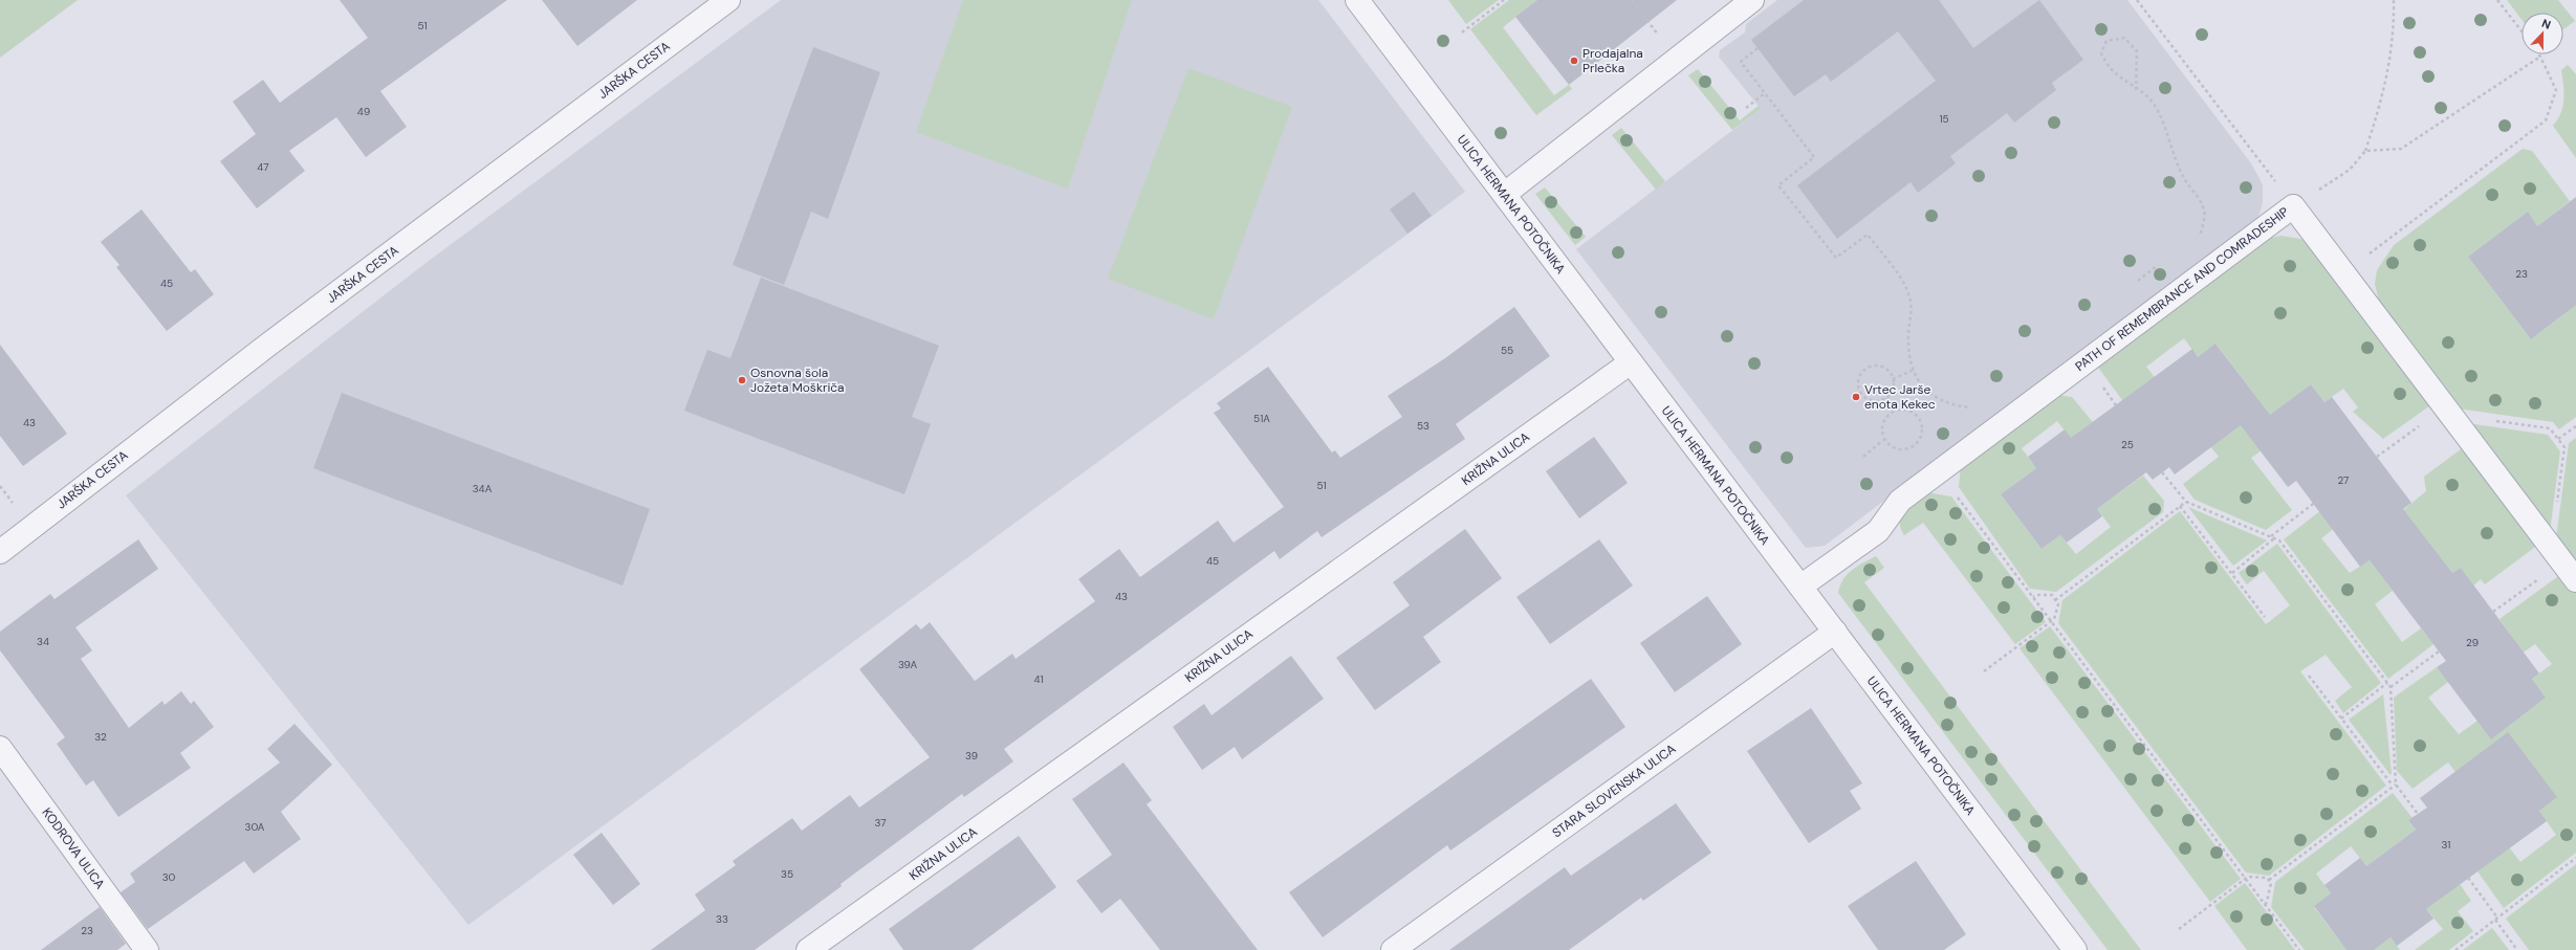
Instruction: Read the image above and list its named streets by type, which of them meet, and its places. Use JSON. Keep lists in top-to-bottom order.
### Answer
{
  "streets": {
    "street": [
      "JARŠKA CESTA",
      "ULICA HERMANA POTOČNIKA",
      "PATH OF REMEMBRANCE AND COMRADESHIP",
      "KRIŽNA ULICA",
      "STARA SLOVENSKA ULICA",
      "KODROVA ULICA"
    ]
  },
  "crossings": [
    ["ULICA HERMANA POTOČNIKA", "PATH OF REMEMBRANCE AND COMRADESHIP"],
    ["ULICA HERMANA POTOČNIKA", "KRIŽNA ULICA"],
    ["ULICA HERMANA POTOČNIKA", "STARA SLOVENSKA ULICA"]
  ],
  "places": ["Prodajalna Prlečka", "Osnovna šola Jožeta Moškriča", "Vrtec Jarše enota Kekec"],
  "house_numbers": [
    "51",
    "49",
    "15",
    "47",
    "23",
    "45",
    "55",
    "51A",
    "43",
    "53",
    "25",
    "27",
    "51",
    "34A",
    "45",
    "43",
    "34",
    "29",
    "39A",
    "41",
    "32",
    "39",
    "37",
    "30A",
    "31",
    "35",
    "30",
    "33",
    "23"
  ],
  "north": "top"
}
